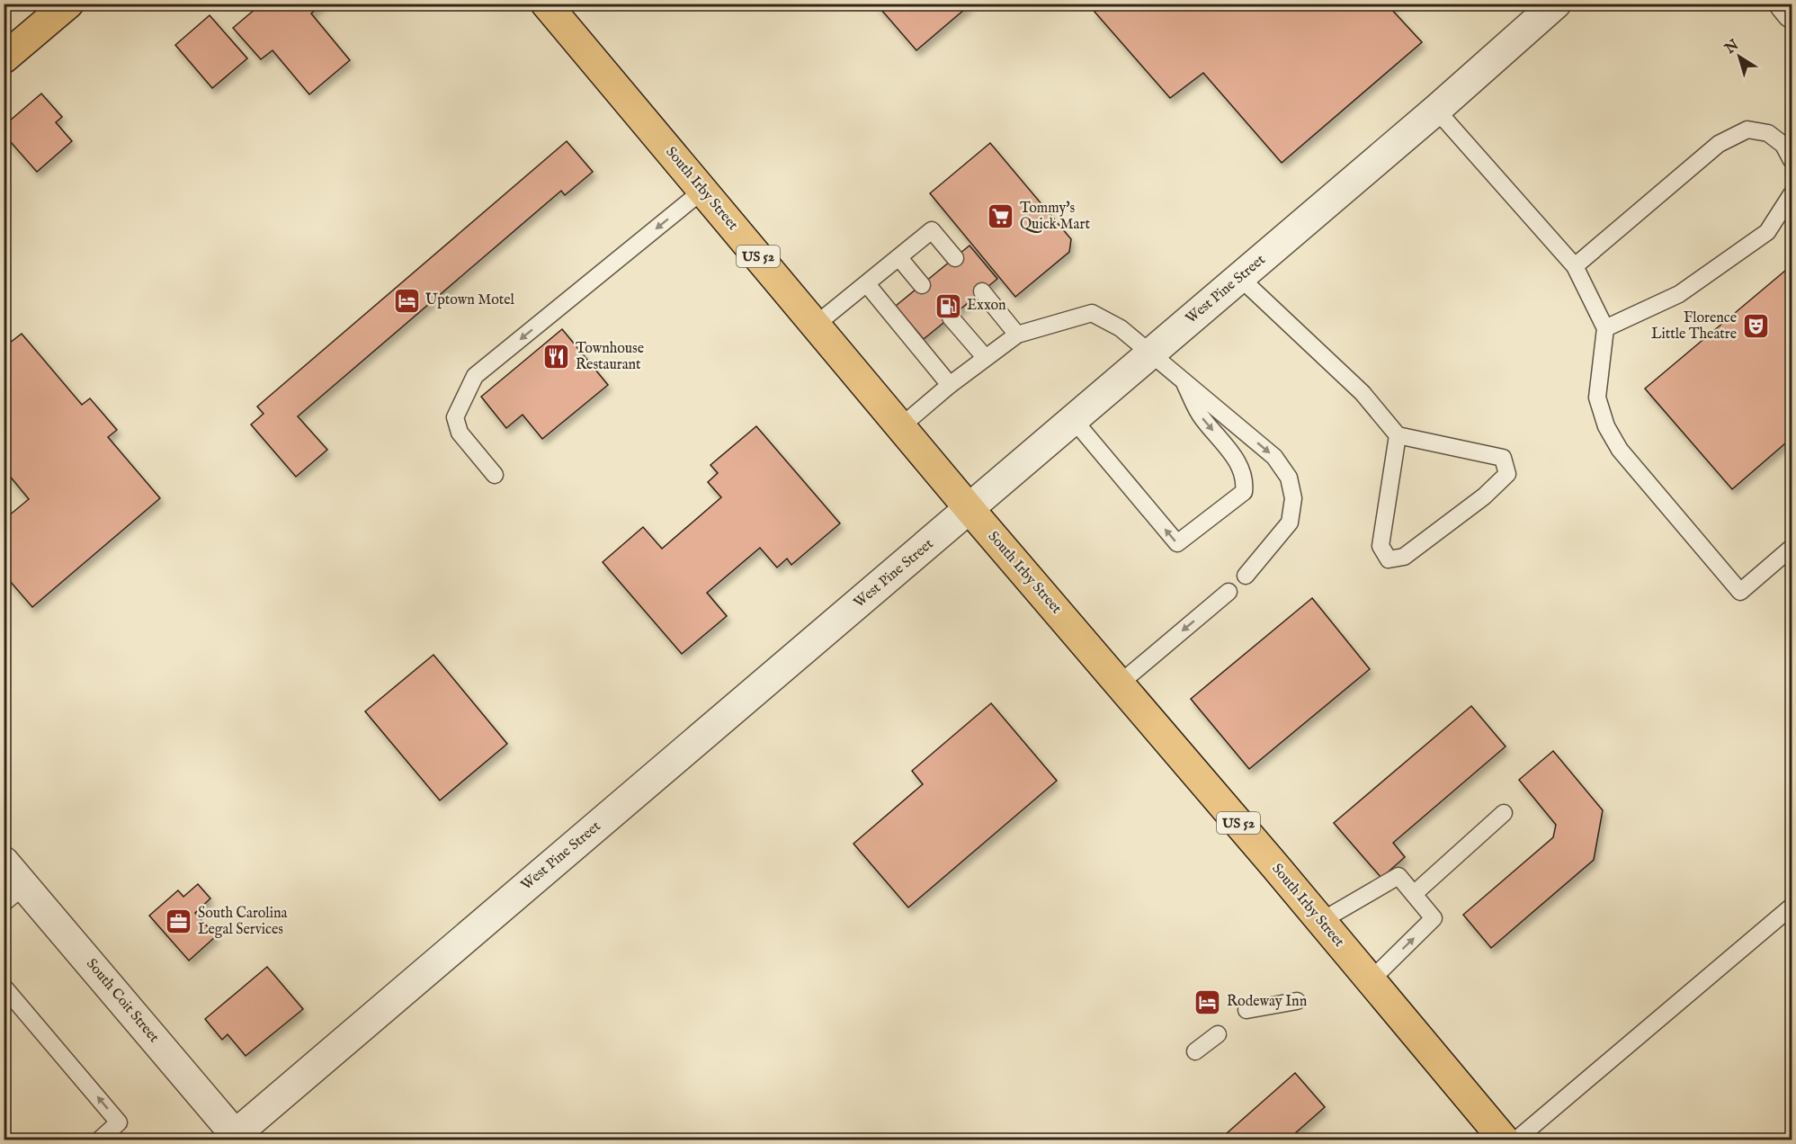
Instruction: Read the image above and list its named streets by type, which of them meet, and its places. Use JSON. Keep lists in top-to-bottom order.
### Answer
{
  "streets": {
    "main road": ["South Irby Street", "US 52"],
    "street": ["West Pine Street", "South Coit Street"]
  },
  "crossings": [
    ["South Irby Street", "West Pine Street"],
    ["West Pine Street", "South Coit Street"]
  ],
  "places": {
    "supermarket": ["Tommy's Quick Mart"],
    "hotel": ["Uptown Motel", "Rodeway Inn"],
    "fuel station": ["Exxon"],
    "theatre": ["Florence Little Theatre"],
    "restaurant": ["Townhouse Restaurant"],
    "office": ["South Carolina Legal Services"]
  },
  "north": "top left"
}
